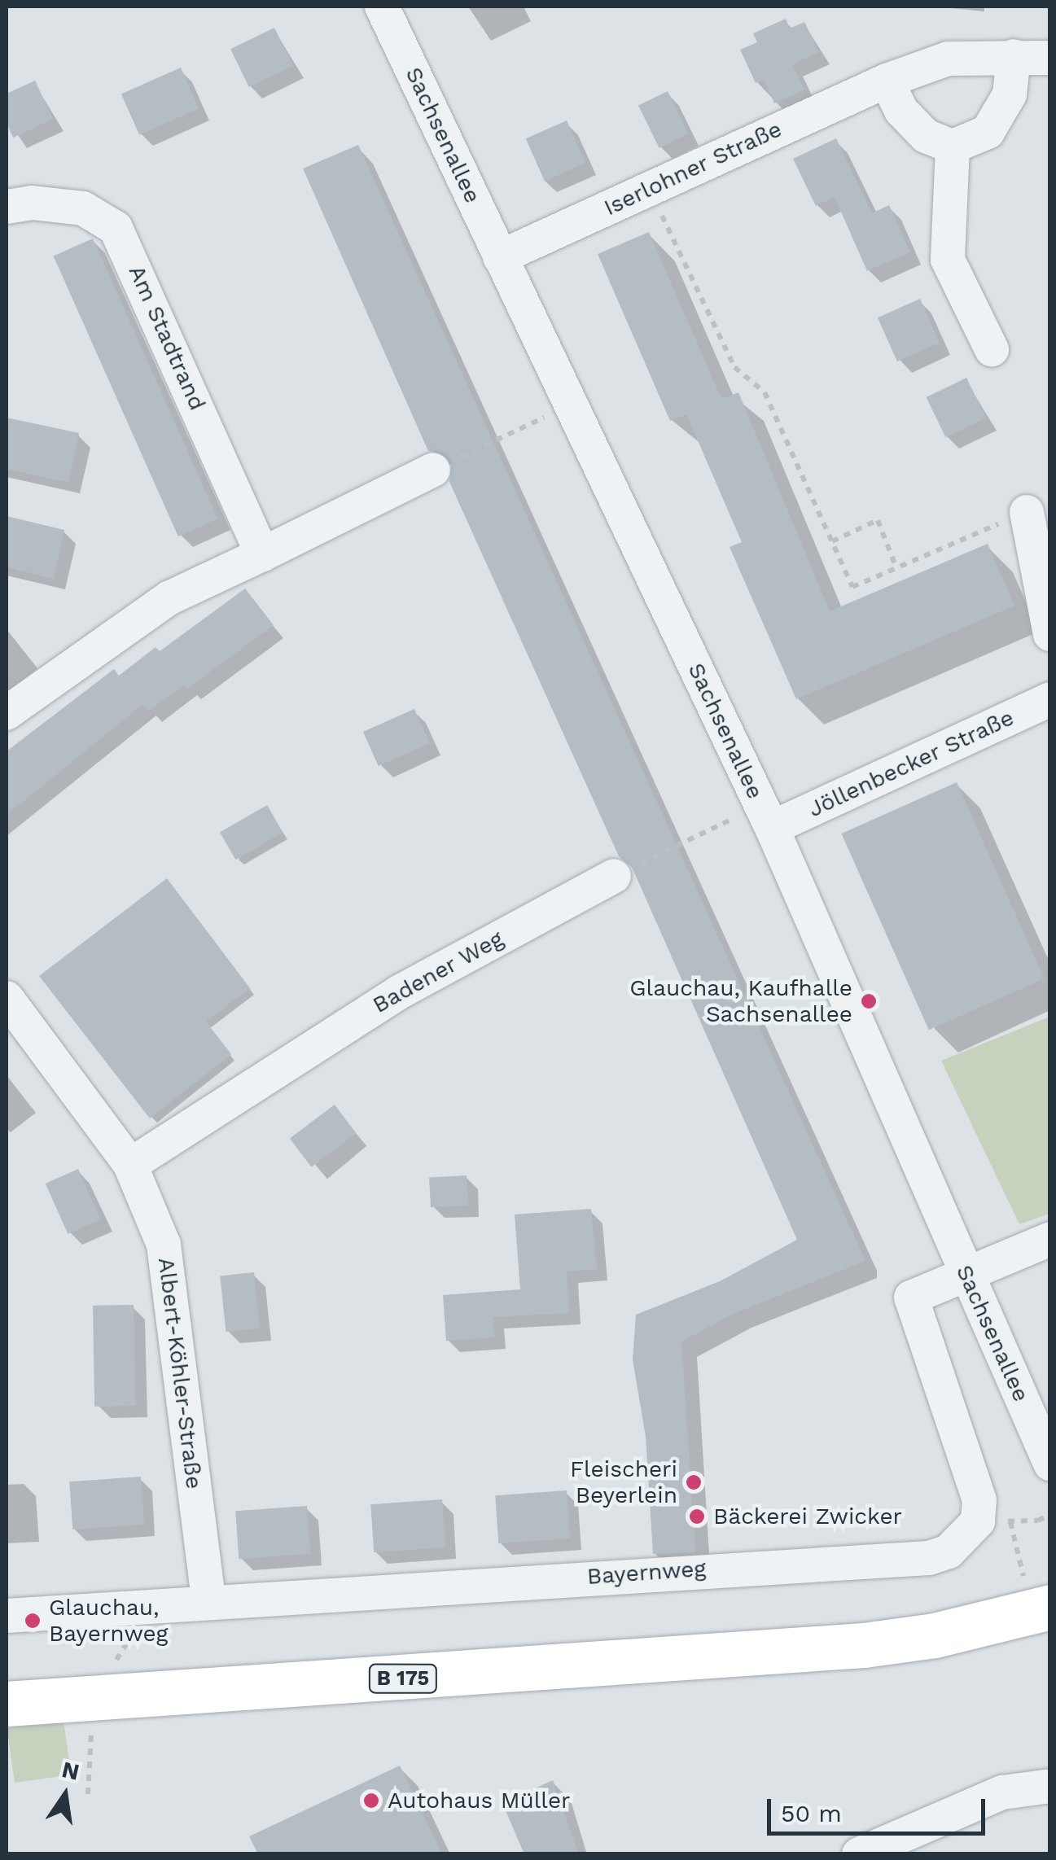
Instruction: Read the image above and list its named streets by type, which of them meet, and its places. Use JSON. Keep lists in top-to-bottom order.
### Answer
{
  "streets": {
    "main road": ["B 175"],
    "street": [
      "Sachsenallee",
      "Iserlohner Straße",
      "Am Stadtrand",
      "Jöllenbecker Straße",
      "Badener Weg",
      "Albert-Köhler-Straße",
      "Bayernweg"
    ]
  },
  "crossings": [
    ["Sachsenallee", "Iserlohner Straße"],
    ["Sachsenallee", "Jöllenbecker Straße"],
    ["Badener Weg", "Albert-Köhler-Straße"],
    ["Albert-Köhler-Straße", "Bayernweg"]
  ],
  "places": [
    "Glauchau, Kaufhalle Sachsenallee",
    "Fleischeri Beyerlein",
    "Bäckerei Zwicker",
    "Glauchau, Bayernweg",
    "Autohaus Müller"
  ],
  "scale_bar": "50 m",
  "north": "top"
}
